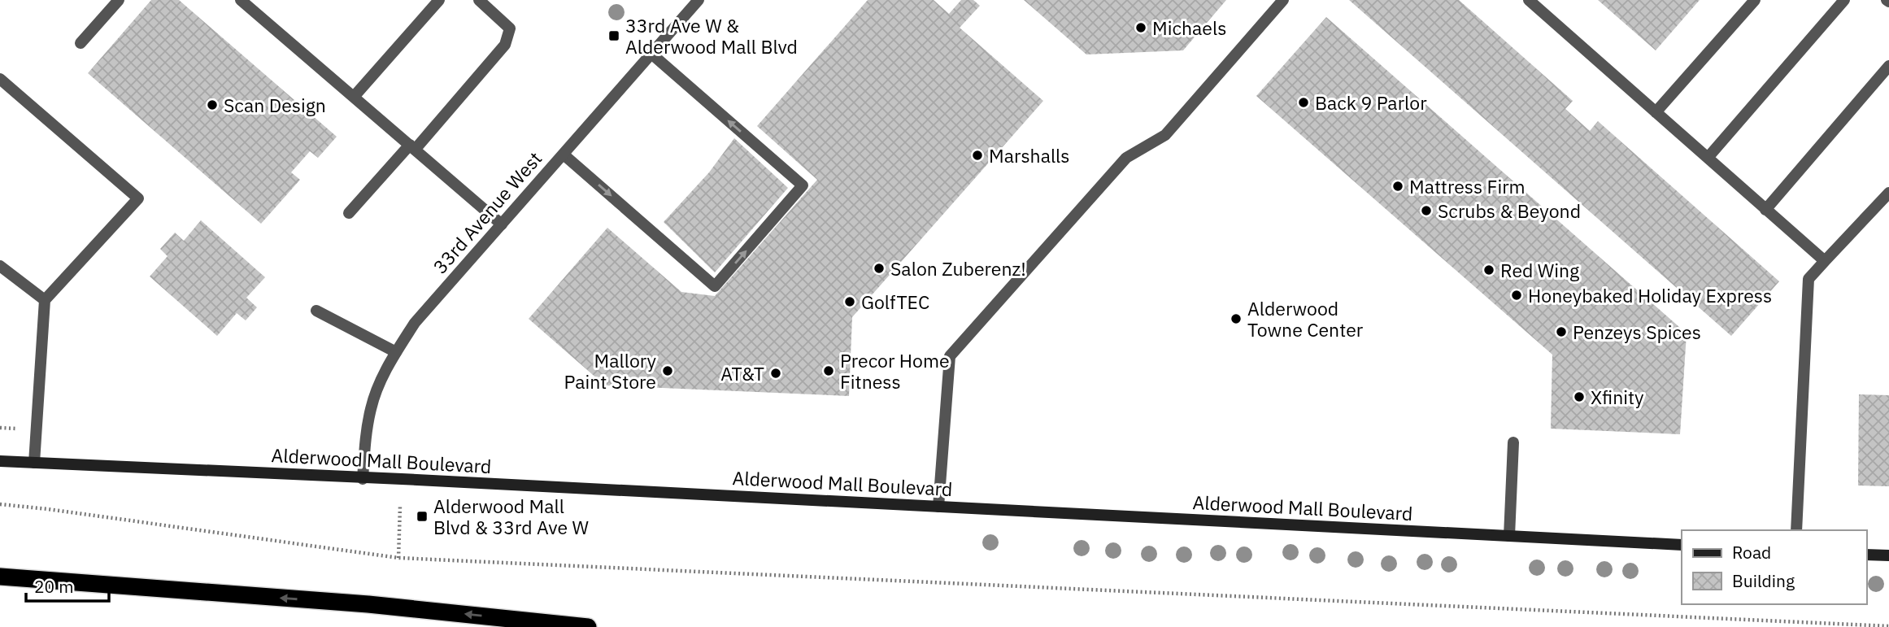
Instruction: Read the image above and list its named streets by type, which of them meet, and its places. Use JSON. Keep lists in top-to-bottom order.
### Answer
{
  "streets": {
    "main road": ["Alderwood Mall Boulevard"],
    "street": ["33rd Avenue West"]
  },
  "crossings": [
    ["33rd Avenue West", "Alderwood Mall Boulevard"]
  ],
  "places": {
    "other": [
      "Michaels",
      "Back 9 Parlor",
      "Scan Design",
      "Marshalls",
      "Mattress Firm",
      "Scrubs & Beyond",
      "Salon Zuberenz!",
      "Red Wing",
      "Honeybaked Holiday Express",
      "GolfTEC",
      "Alderwood Towne Center",
      "Penzeys Spices",
      "Mallory Paint Store",
      "Precor Home Fitness",
      "AT&T",
      "Xfinity"
    ],
    "transit": ["33rd Ave W & Alderwood Mall Blvd", "Alderwood Mall Blvd & 33rd Ave W"]
  },
  "legend": ["Road", "Building"],
  "scale_bar": "20 m"
}
